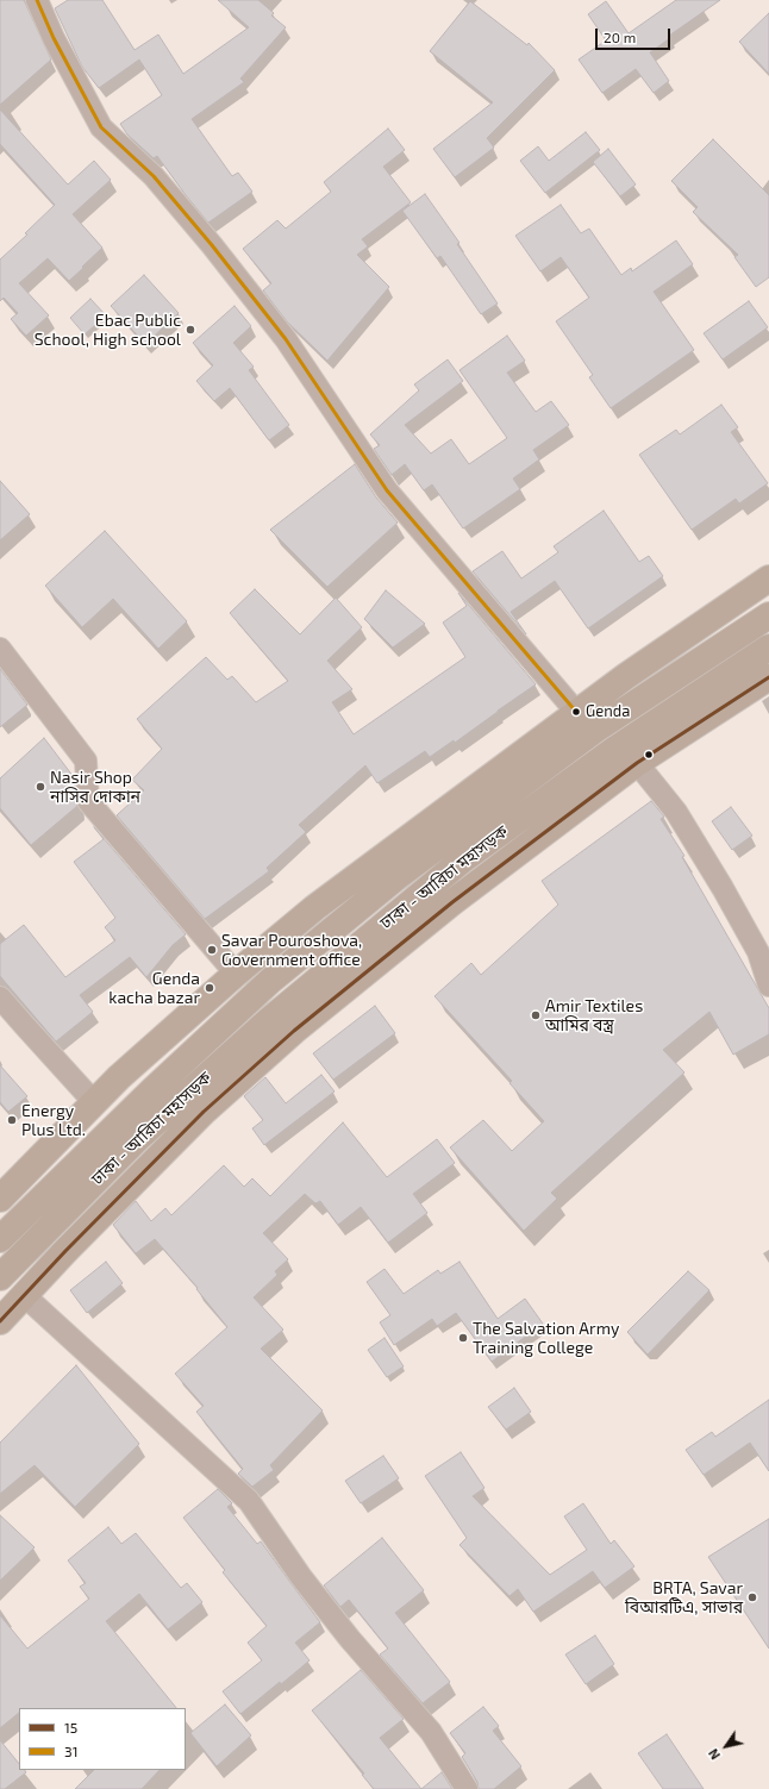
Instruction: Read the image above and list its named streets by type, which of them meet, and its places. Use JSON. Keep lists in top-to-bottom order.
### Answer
{
  "streets": {
    "highway": ["ঢাকা - আরিচা মহাসড়ক"]
  },
  "places": [
    "Ebac Public School, High school",
    "Genda",
    "Nasir Shop নাসির দোকান",
    "Savar Pouroshova, Government office",
    "Genda kacha bazar",
    "Amir Textiles আমির বস্ত্র",
    "Energy Plus Ltd.",
    "The Salvation Army Training College",
    "BRTA, Savar বিআরটিএ, সাভার"
  ],
  "lines": ["transit line 31", "transit line 15"],
  "legend": ["15", "31"],
  "scale_bar": "20 m",
  "north": "bottom left"
}
